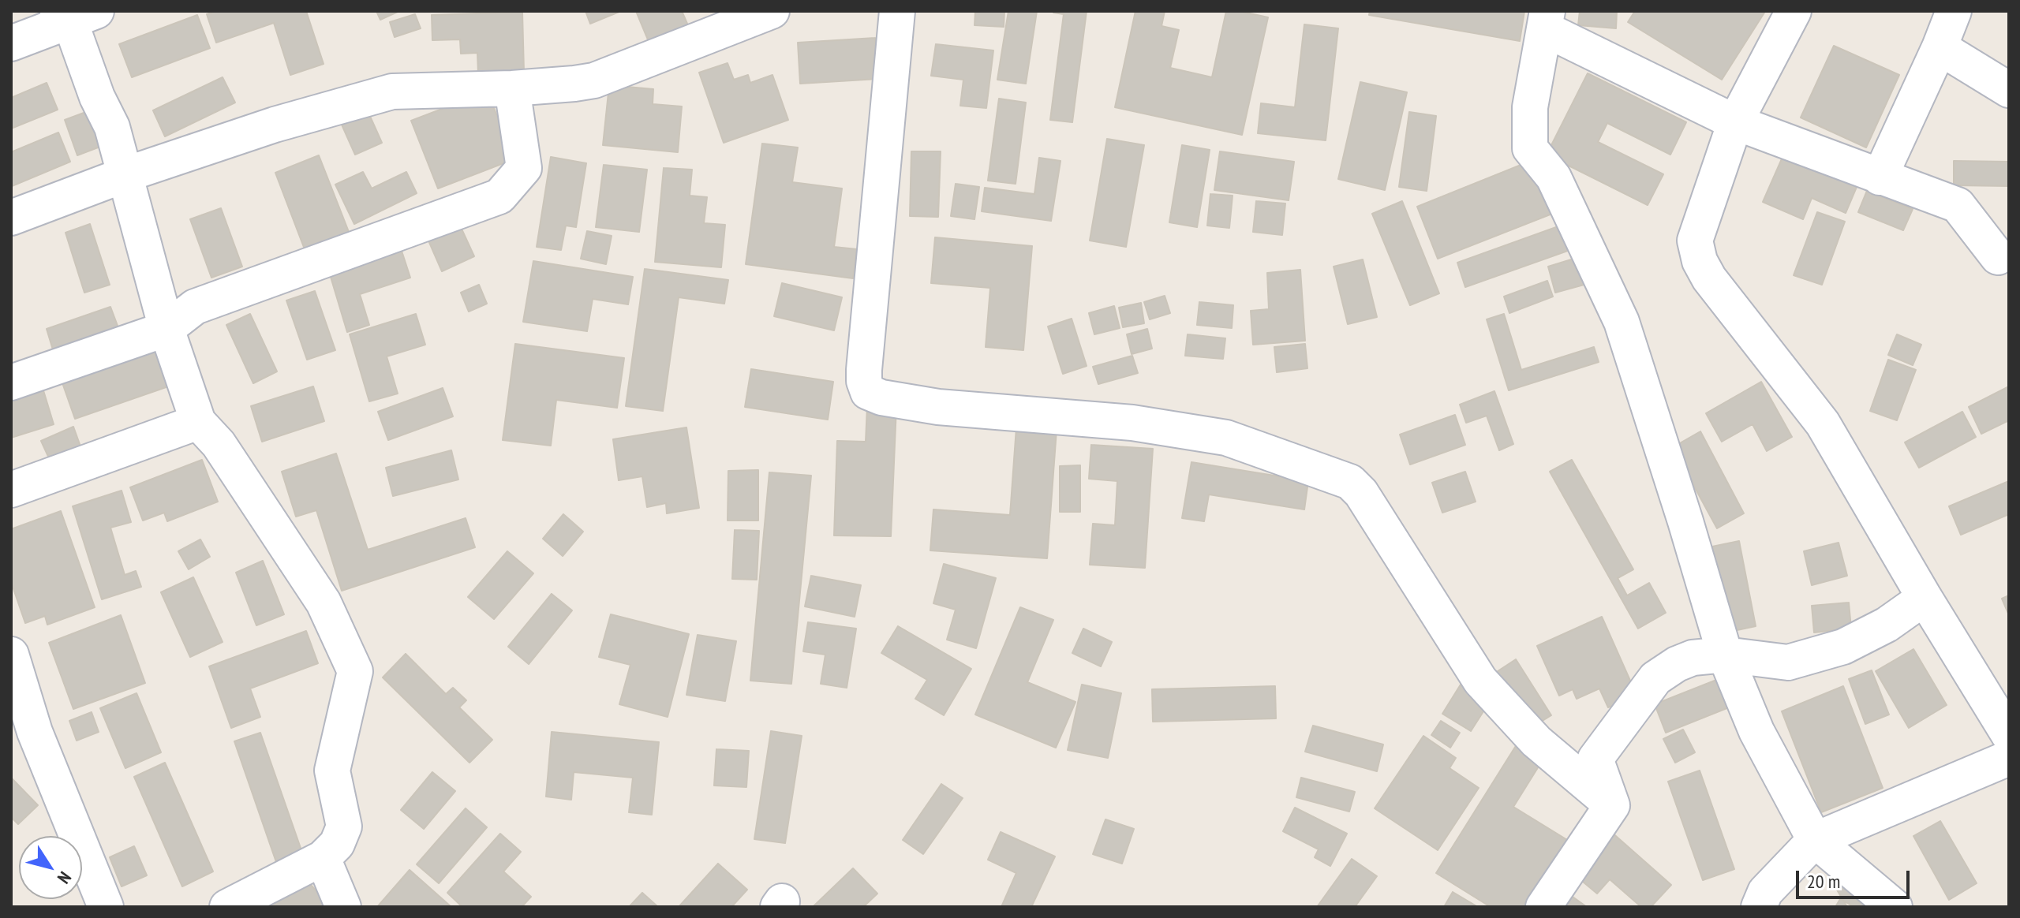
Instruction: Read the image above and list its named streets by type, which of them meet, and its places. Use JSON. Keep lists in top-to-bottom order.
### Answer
{
  "scale_bar": "20 m",
  "north": "bottom right"
}
